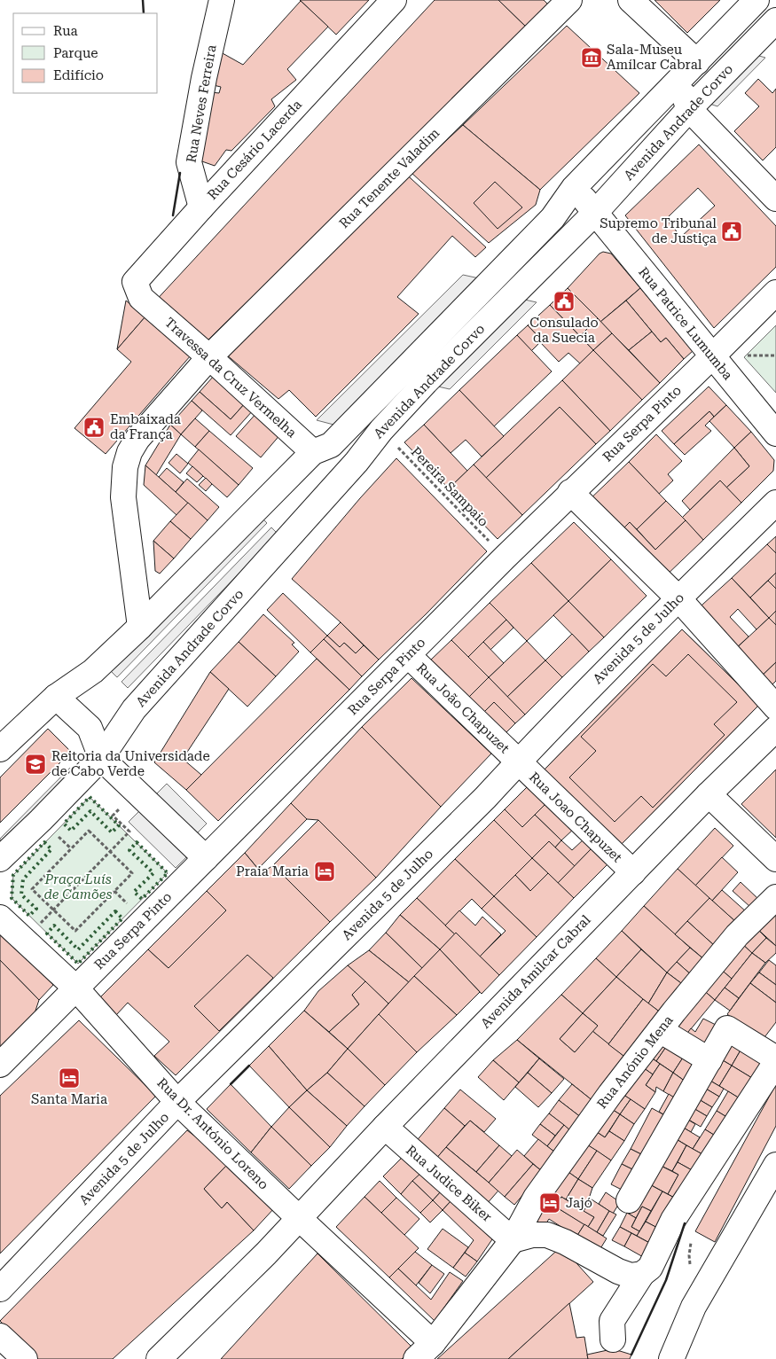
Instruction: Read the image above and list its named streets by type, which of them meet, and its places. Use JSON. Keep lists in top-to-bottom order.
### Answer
{
  "streets": {
    "street": [
      "Rua Neves Ferreira",
      "Avenida Andrade Corvo",
      "Rua Cesário Lacerda",
      "Rua Tenente Valadim",
      "Rua Patrice Lumumba",
      "Travessa da Cruz Vermelha",
      "Rua Serpa Pinto",
      "Avenida 5 de Julho",
      "Rua João Chapuzet",
      "Rua Joao Chapuzet",
      "Avenida Amilcar Cabral",
      "Rua Anónio Mena",
      "Rua Dr. António Loreno",
      "Rua Judice Biker"
    ],
    "path": ["Pereira Sampaio"]
  },
  "crossings": [
    ["Rua Neves Ferreira", "Rua Cesário Lacerda"],
    ["Avenida Andrade Corvo", "Rua Tenente Valadim"],
    ["Avenida Andrade Corvo", "Rua Patrice Lumumba"],
    ["Avenida Andrade Corvo", "Travessa da Cruz Vermelha"],
    ["Avenida Andrade Corvo", "Pereira Sampaio"],
    ["Rua Cesário Lacerda", "Travessa da Cruz Vermelha"],
    ["Rua Tenente Valadim", "Travessa da Cruz Vermelha"],
    ["Rua Patrice Lumumba", "Rua Serpa Pinto"],
    ["Rua Serpa Pinto", "Pereira Sampaio"],
    ["Rua Serpa Pinto", "Rua João Chapuzet"],
    ["Rua Serpa Pinto", "Rua Dr. António Loreno"],
    ["Avenida 5 de Julho", "Rua João Chapuzet"],
    ["Avenida 5 de Julho", "Rua Joao Chapuzet"],
    ["Avenida 5 de Julho", "Rua Dr. António Loreno"],
    ["Rua João Chapuzet", "Rua Joao Chapuzet"],
    ["Rua Joao Chapuzet", "Avenida Amilcar Cabral"],
    ["Avenida Amilcar Cabral", "Rua Dr. António Loreno"],
    ["Avenida Amilcar Cabral", "Rua Judice Biker"],
    ["Rua Anónio Mena", "Rua Dr. António Loreno"],
    ["Rua Anónio Mena", "Rua Judice Biker"]
  ],
  "parks": ["Praça Luís de Camões"],
  "places": {
    "museum": ["Sala-Museu Amílcar Cabral"],
    "public building": ["Supremo Tribunal de Justiça", "Consulado da Suecia", "Embaixada da França"],
    "school or university": ["Reitoria da Universidade de Cabo Verde"],
    "hotel": ["Praia Maria", "Santa Maria", "Jajó"]
  },
  "legend": ["Rua", "Parque", "Edifício"]
}
